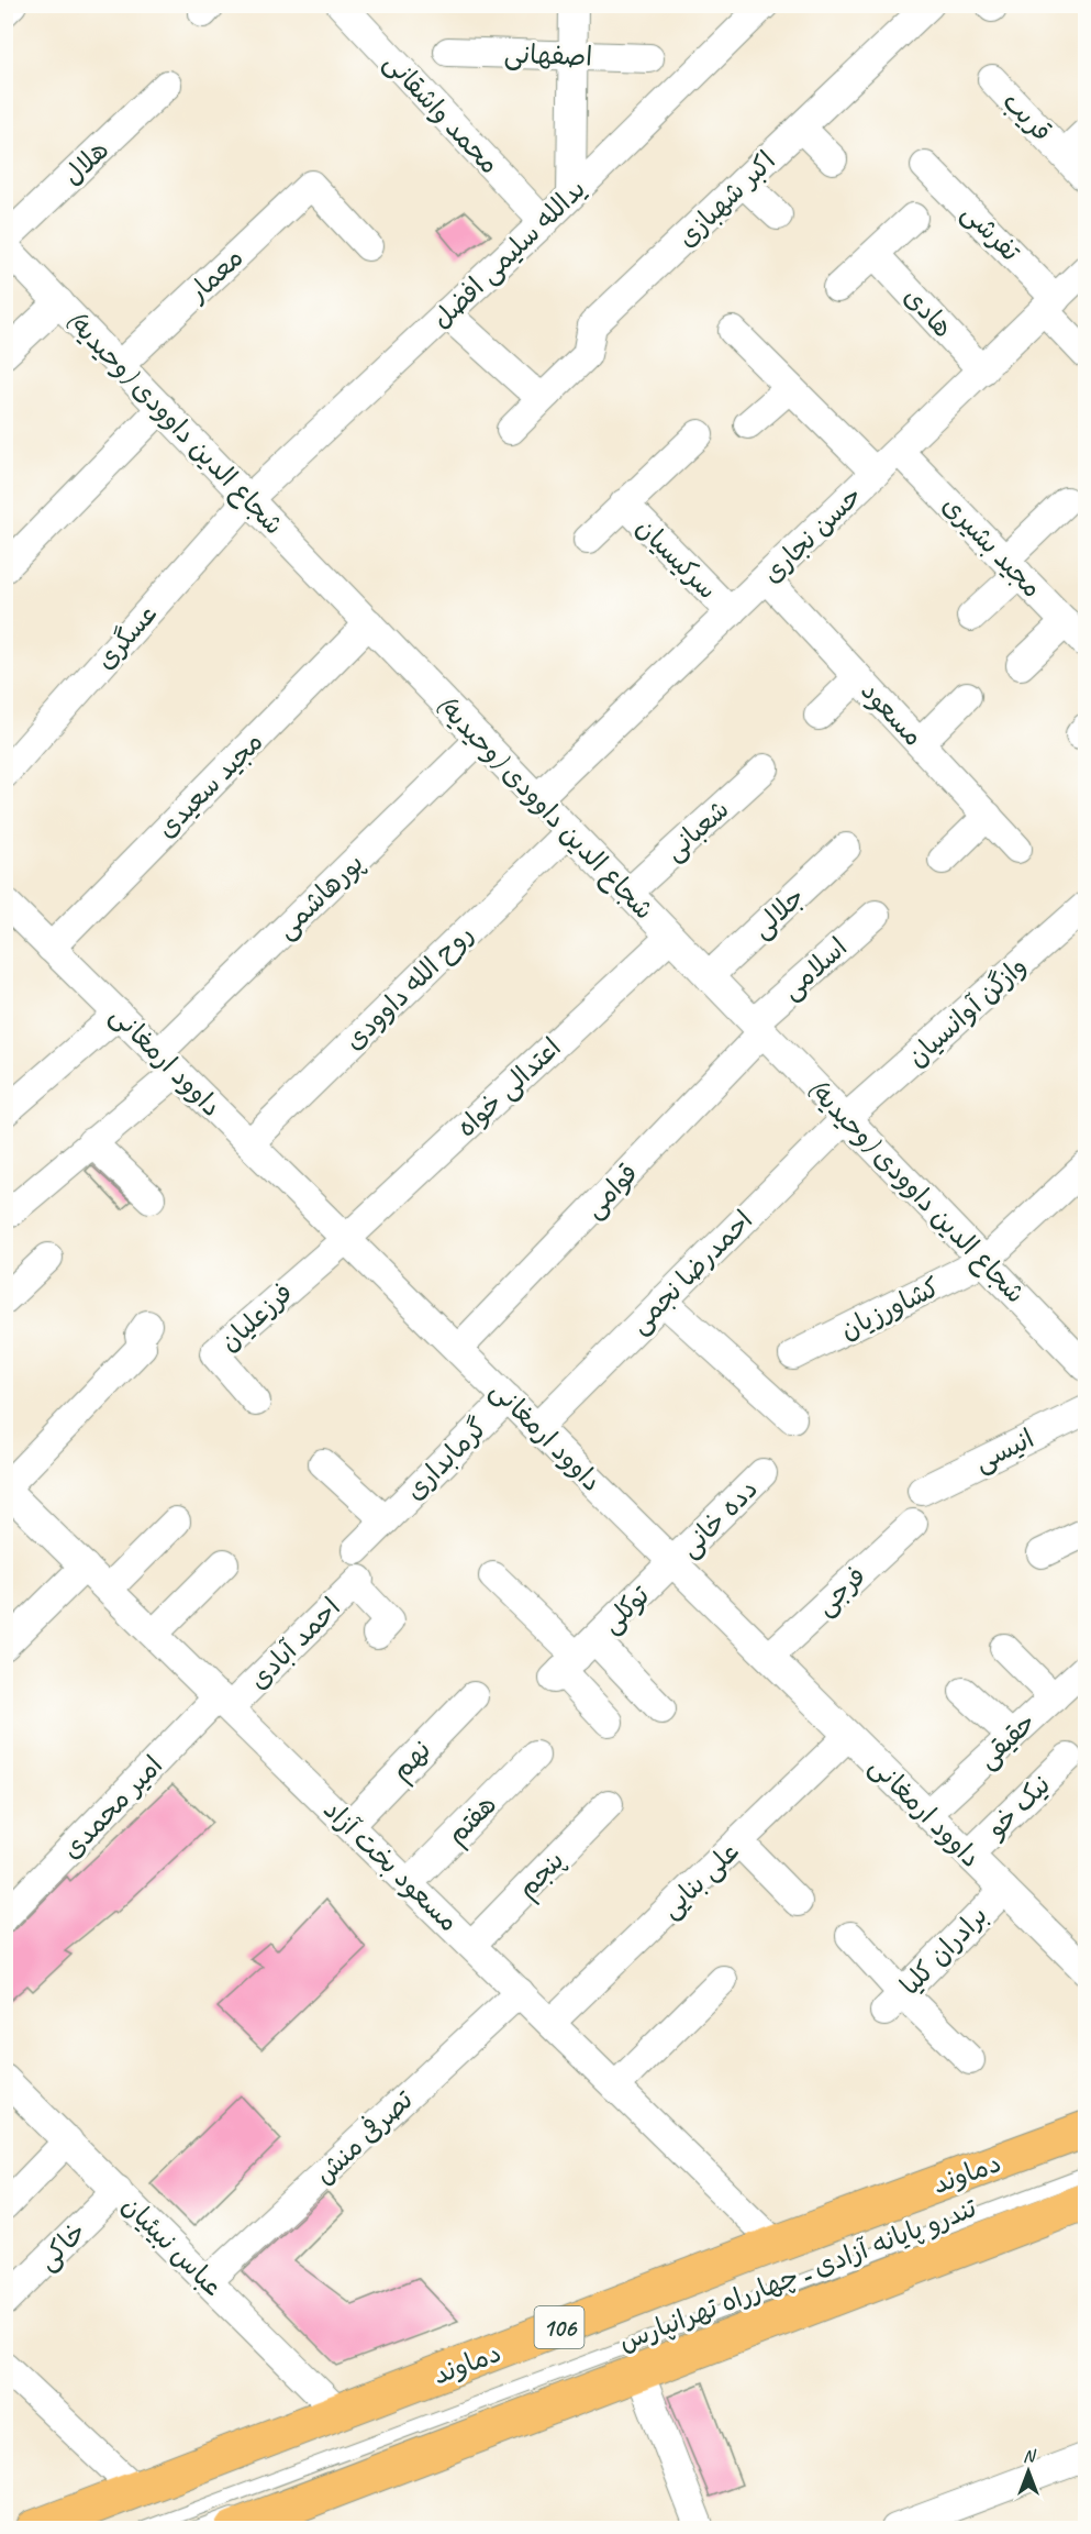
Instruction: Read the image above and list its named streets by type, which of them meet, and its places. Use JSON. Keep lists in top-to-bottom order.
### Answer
{
  "streets": {
    "main road": ["دماوند", "106"],
    "street": [
      "اصفهانی",
      "محمد واشقانی",
      "قریب",
      "هلال",
      "اکبر شهبازی",
      "تفرشی",
      "یدالله سلیمی افضل",
      "معمار",
      "هادی",
      "شجاع الدین داوودی (وحیدیه)",
      "حسن نجاری",
      "مجید بشیری",
      "سرکیسیان",
      "عسگری",
      "مسعود",
      "مجید سعیدی",
      "شعبانی",
      "پورهاشمی",
      "جلالی",
      "اسلامی",
      "روح الله داوودی",
      "وازگن آوانسیان",
      "داوود ارمغانی",
      "اعتدالی خواه",
      "قوامی",
      "احمدرضا نجمی",
      "کشاورزیان",
      "فرزعلیان",
      "انیسی",
      "گرمابداری",
      "دده خانی",
      "فرجی",
      "توکلی",
      "احمد آبادی",
      "حقیقی",
      "نهم",
      "نیک خو",
      "امیر محمدی",
      "هفتم",
      "مسعود بخت آزاد",
      "پنجم",
      "علی بنایی",
      "برادران کلیا",
      "تصرفی منش",
      "خاکی",
      "عباس نبیئیان"
    ],
    "lane": ["تندرو پایانه آزادی ـ چهارراه تهرانپارس"]
  },
  "crossings": [
    ["محمد واشقانی", "یدالله سلیمی افضل"],
    ["تفرشی", "حسن نجاری"],
    ["یدالله سلیمی افضل", "شجاع الدین داوودی (وحیدیه)"],
    ["یدالله سلیمی افضل", "عسگری"],
    ["معمار", "شجاع الدین داوودی (وحیدیه)"],
    ["هادی", "حسن نجاری"],
    ["شجاع الدین داوودی (وحیدیه)", "حسن نجاری"],
    ["شجاع الدین داوودی (وحیدیه)", "عسگری"],
    ["شجاع الدین داوودی (وحیدیه)", "مجید سعیدی"],
    ["شجاع الدین داوودی (وحیدیه)", "شعبانی"],
    ["شجاع الدین داوودی (وحیدیه)", "پورهاشمی"],
    ["شجاع الدین داوودی (وحیدیه)", "جلالی"],
    ["شجاع الدین داوودی (وحیدیه)", "اسلامی"],
    ["شجاع الدین داوودی (وحیدیه)", "روح الله داوودی"],
    ["شجاع الدین داوودی (وحیدیه)", "وازگن آوانسیان"],
    ["شجاع الدین داوودی (وحیدیه)", "اعتدالی خواه"],
    ["شجاع الدین داوودی (وحیدیه)", "قوامی"],
    ["شجاع الدین داوودی (وحیدیه)", "احمدرضا نجمی"],
    ["شجاع الدین داوودی (وحیدیه)", "کشاورزیان"],
    ["حسن نجاری", "مجید بشیری"],
    ["حسن نجاری", "سرکیسیان"],
    ["حسن نجاری", "مسعود"],
    ["مجید سعیدی", "داوود ارمغانی"],
    ["پورهاشمی", "داوود ارمغانی"],
    ["اسلامی", "قوامی"],
    ["روح الله داوودی", "داوود ارمغانی"],
    ["وازگن آوانسیان", "احمدرضا نجمی"],
    ["داوود ارمغانی", "اعتدالی خواه"],
    ["داوود ارمغانی", "قوامی"],
    ["داوود ارمغانی", "احمدرضا نجمی"],
    ["داوود ارمغانی", "فرزعلیان"],
    ["داوود ارمغانی", "گرمابداری"],
    ["داوود ارمغانی", "دده خانی"],
    ["داوود ارمغانی", "فرجی"],
    ["داوود ارمغانی", "توکلی"],
    ["داوود ارمغانی", "حقیقی"],
    ["داوود ارمغانی", "نیک خو"],
    ["داوود ارمغانی", "علی بنایی"],
    ["داوود ارمغانی", "برادران کلیا"],
    ["اعتدالی خواه", "فرزعلیان"],
    ["دده خانی", "توکلی"],
    ["احمد آبادی", "امیر محمدی"],
    ["احمد آبادی", "مسعود بخت آزاد"],
    ["نهم", "مسعود بخت آزاد"],
    ["امیر محمدی", "مسعود بخت آزاد"],
    ["هفتم", "مسعود بخت آزاد"],
    ["مسعود بخت آزاد", "پنجم"],
    ["مسعود بخت آزاد", "علی بنایی"],
    ["مسعود بخت آزاد", "تصرفی منش"],
    ["مسعود بخت آزاد", "دماوند"],
    ["تصرفی منش", "عباس نبیئیان"],
    ["دماوند", "عباس نبیئیان"],
    ["خاکی", "عباس نبیئیان"]
  ],
  "north": "top"
}
